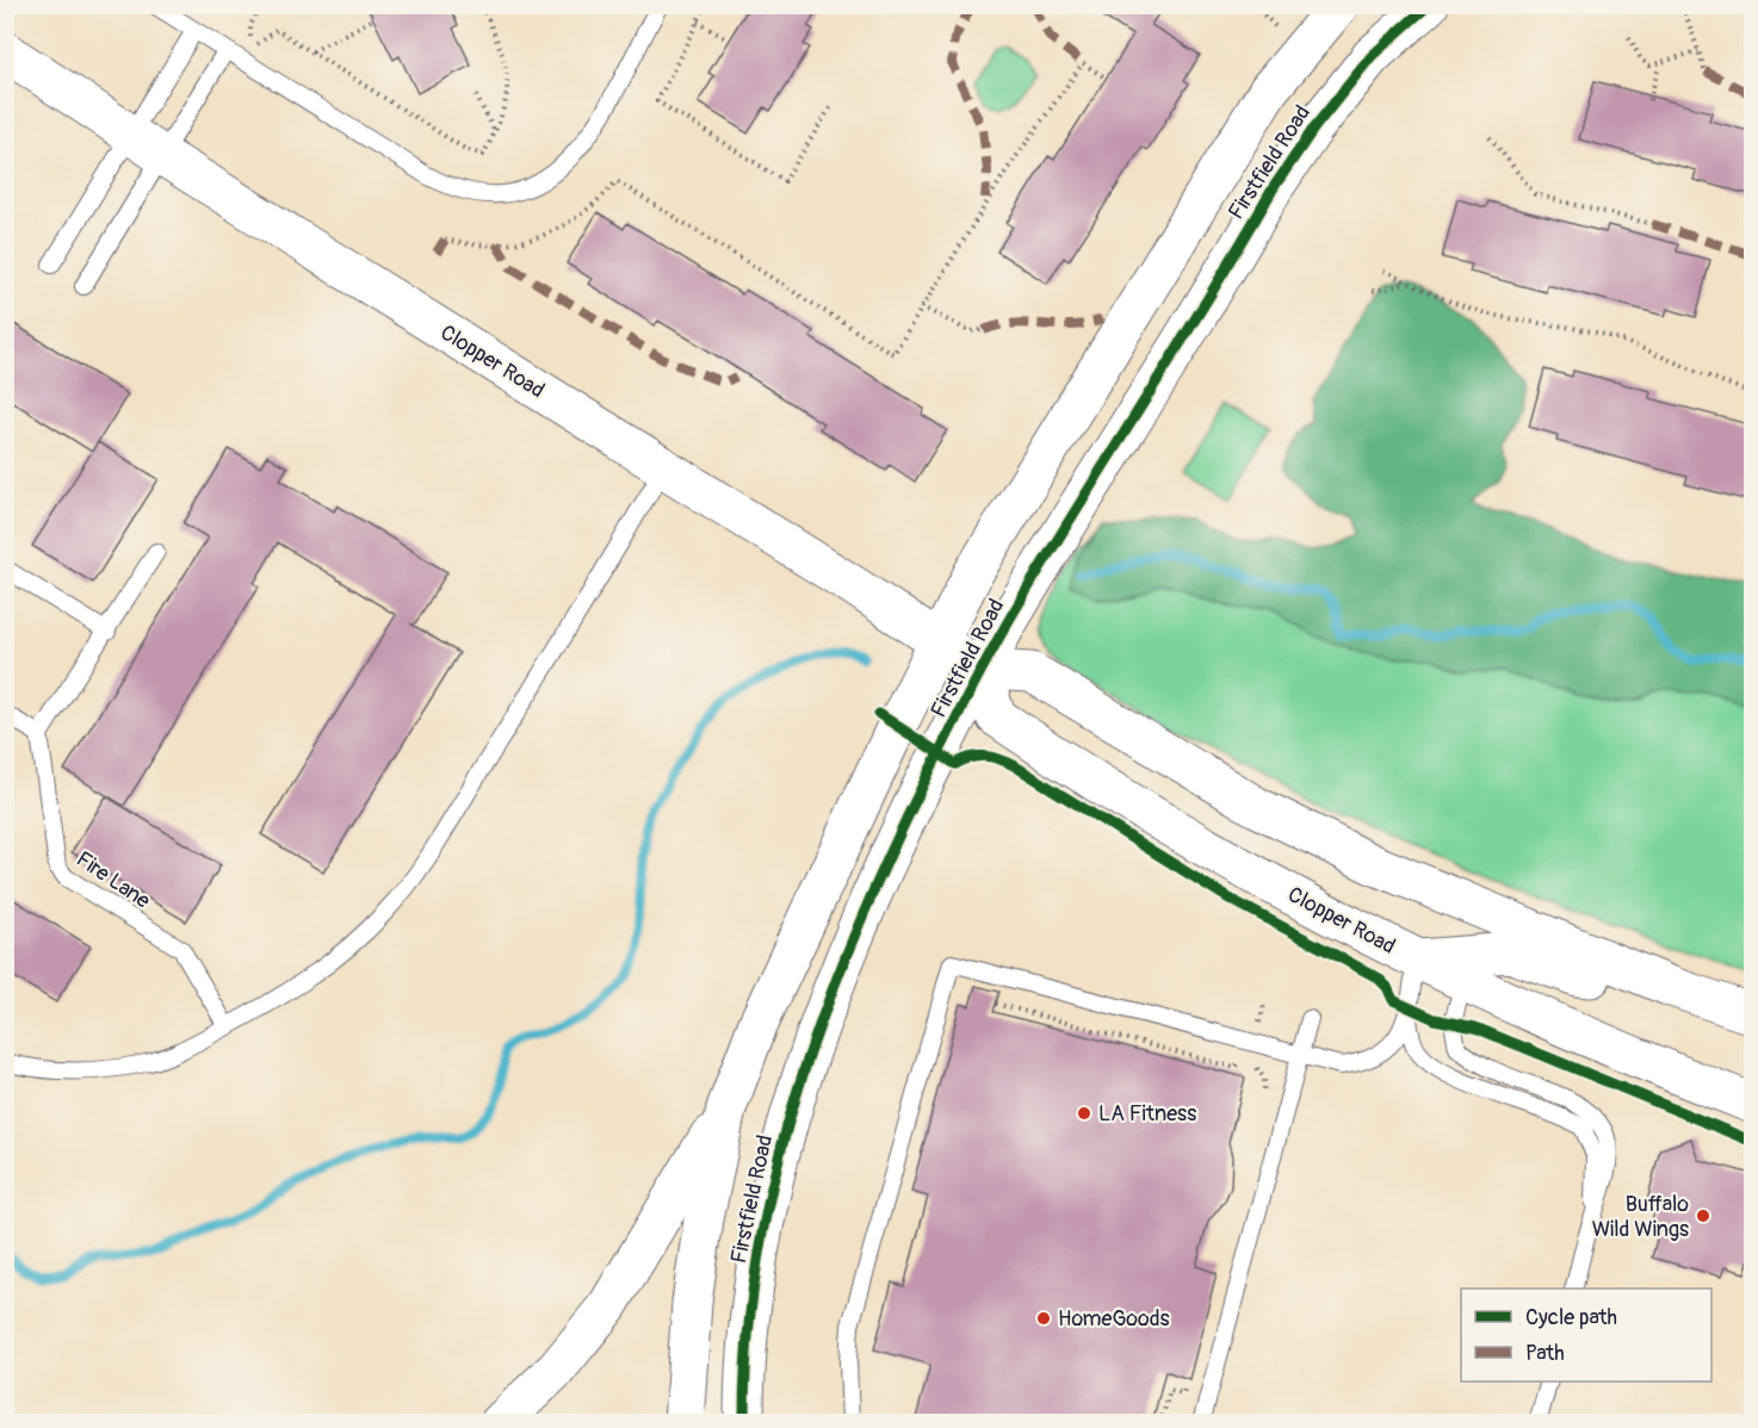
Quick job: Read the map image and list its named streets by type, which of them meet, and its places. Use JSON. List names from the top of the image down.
{
  "streets": {
    "street": ["Firstfield Road", "Clopper Road"],
    "lane": ["Fire Lane"]
  },
  "crossings": [
    ["Firstfield Road", "Clopper Road"]
  ],
  "places": ["LA Fitness", "Buffalo Wild Wings", "HomeGoods"],
  "legend": ["Cycle path", "Path"]
}
